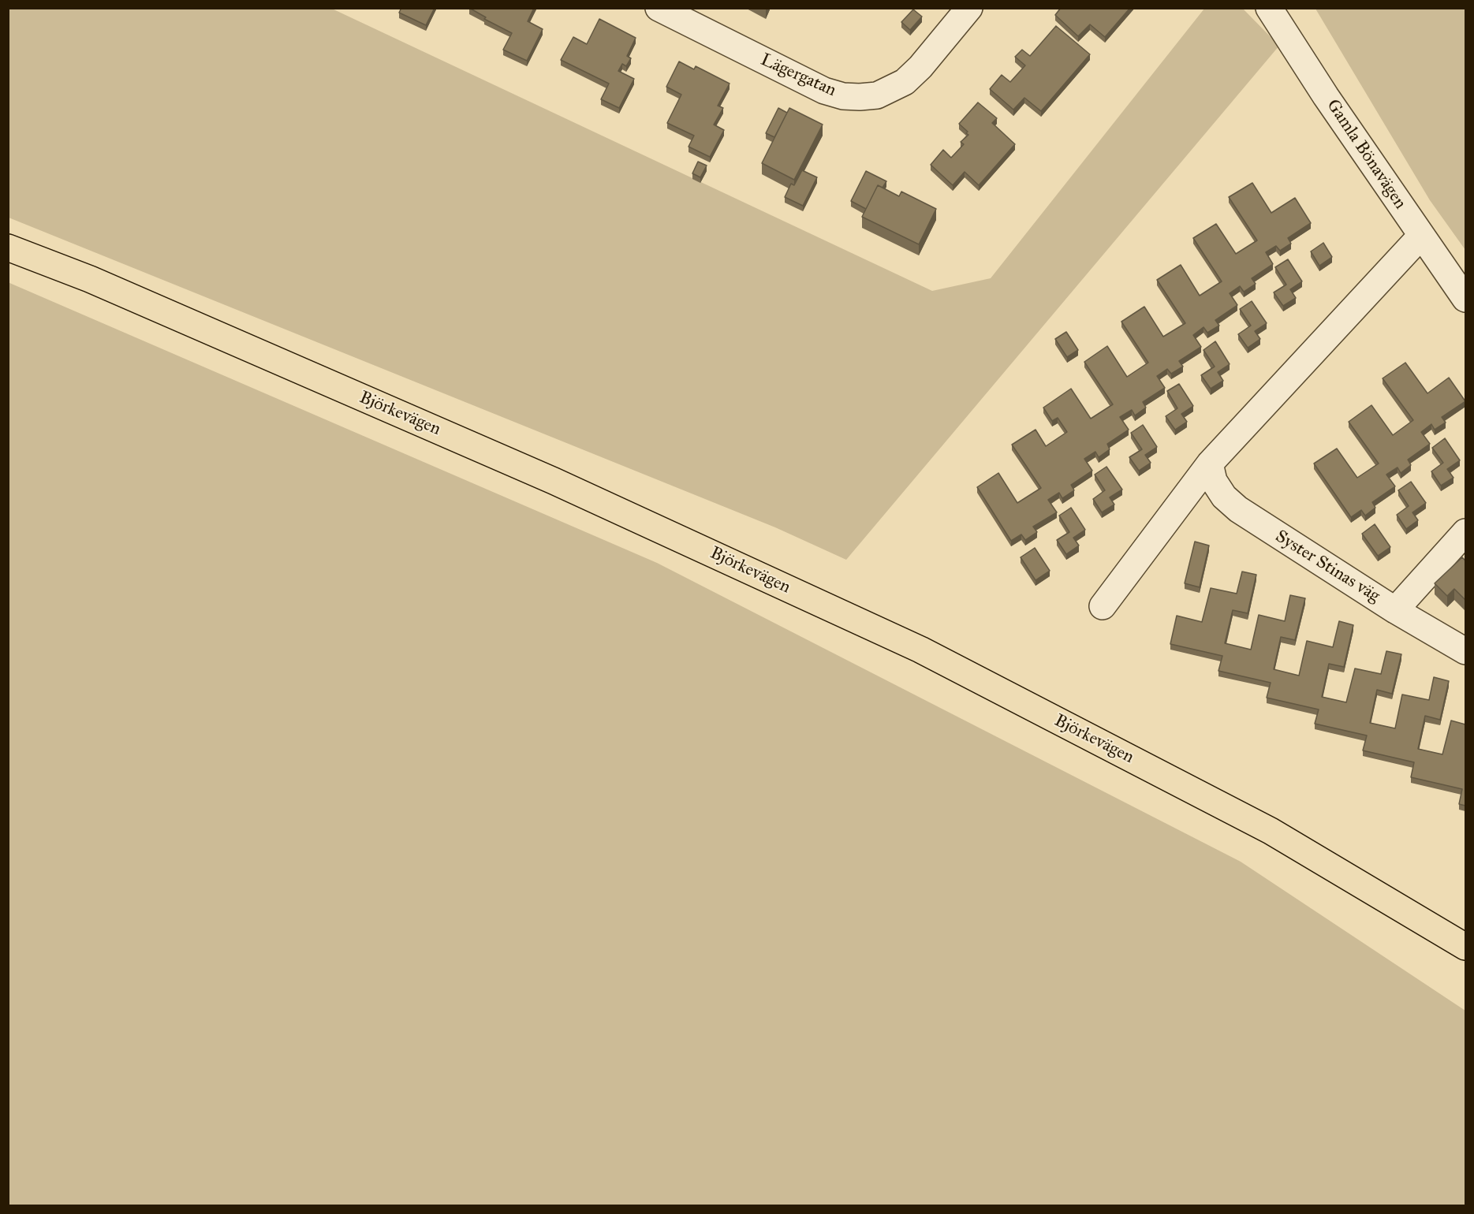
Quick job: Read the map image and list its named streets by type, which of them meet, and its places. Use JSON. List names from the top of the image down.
{
  "streets": {
    "main road": ["Björkevägen"],
    "street": ["Lägergatan", "Gamla Bönavägen", "Syster Stinas väg"]
  }
}
